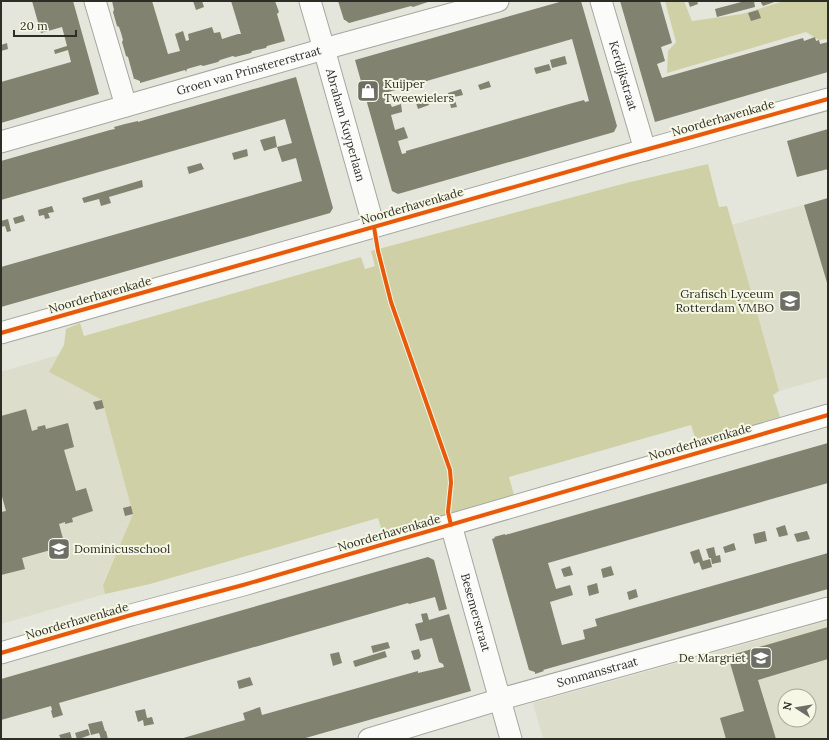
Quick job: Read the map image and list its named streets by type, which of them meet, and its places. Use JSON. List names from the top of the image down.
{
  "streets": {
    "street": [
      "Groen van Prinstererstraat",
      "Kerdijkstraat",
      "Noorderhavenkade",
      "Abraham Kuyperlaan",
      "Besemerstraat",
      "Sonmansstraat"
    ]
  },
  "crossings": [
    ["Groen van Prinstererstraat", "Abraham Kuyperlaan"],
    ["Kerdijkstraat", "Noorderhavenkade"],
    ["Noorderhavenkade", "Abraham Kuyperlaan"],
    ["Noorderhavenkade", "Besemerstraat"],
    ["Besemerstraat", "Sonmansstraat"]
  ],
  "places": {
    "shop": ["Kuijper Tweewielers"],
    "school or university": ["Grafisch Lyceum Rotterdam VMBO", "Dominicusschool", "De Margriet"]
  },
  "scale_bar": "20 m",
  "north": "left"
}
